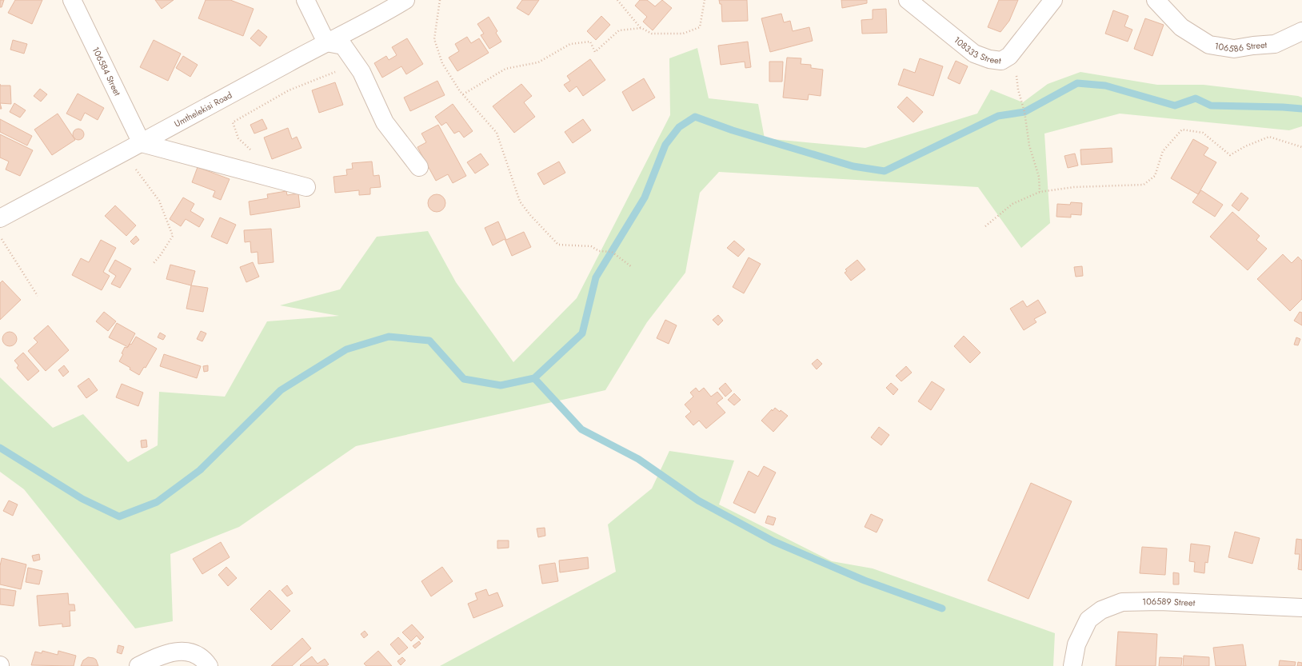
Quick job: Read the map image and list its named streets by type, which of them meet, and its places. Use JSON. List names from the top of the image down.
{
  "streets": {
    "street": [
      "106586 Street",
      "108333 Street",
      "106584 Street",
      "Umthelekisi Road",
      "106589 Street"
    ]
  },
  "crossings": [
    ["106584 Street", "Umthelekisi Road"]
  ]
}
